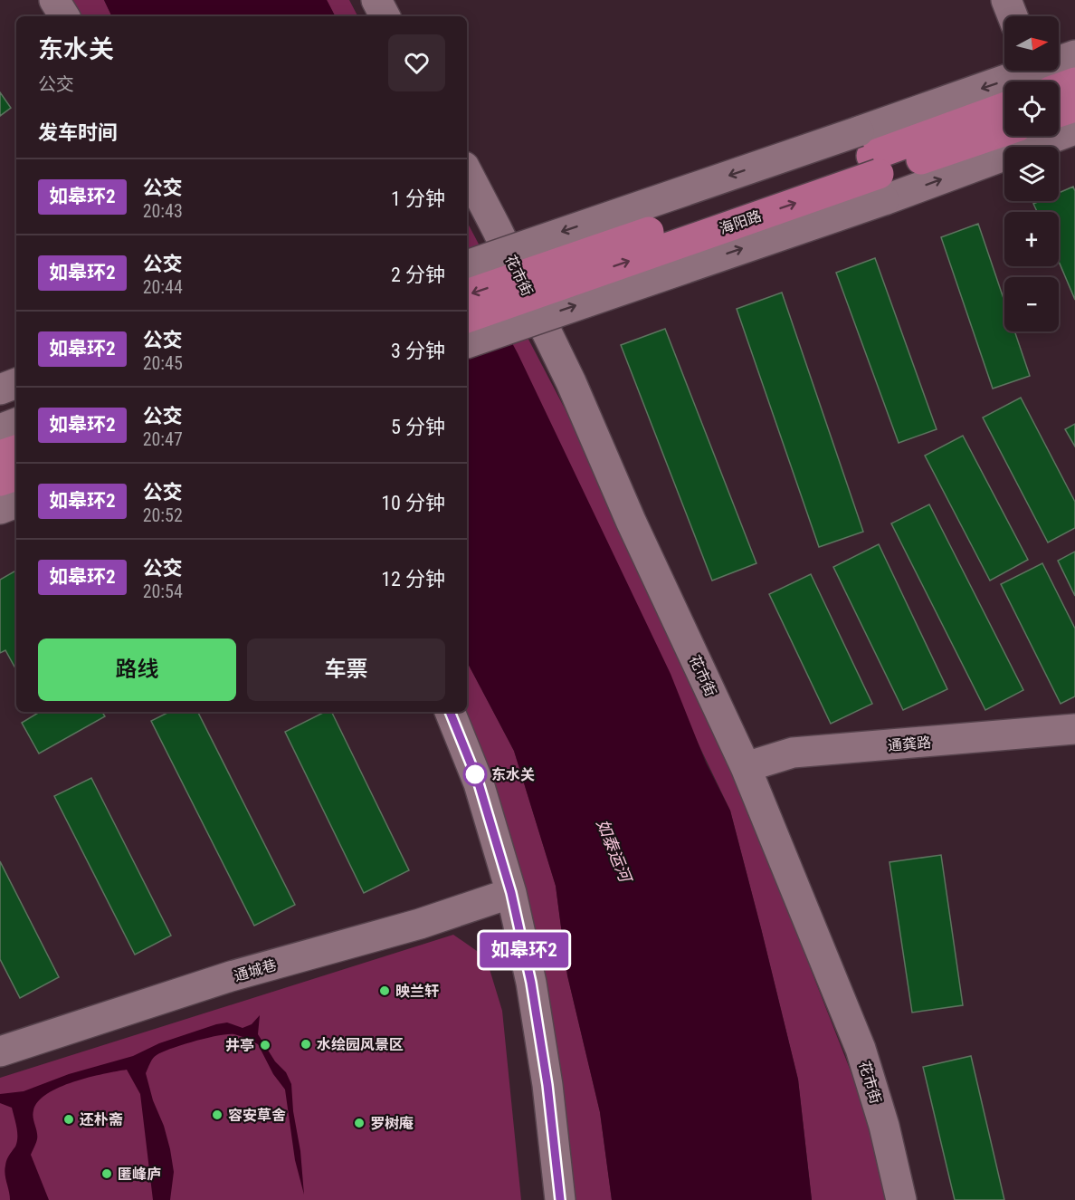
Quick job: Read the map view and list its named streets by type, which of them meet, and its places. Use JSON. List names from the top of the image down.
{
  "streets": {
    "main road": ["海阳路"],
    "street": ["花市街", "通龚路", "通城巷"]
  },
  "crossings": [
    ["花市街", "通龚路"]
  ],
  "water": ["如泰运河"],
  "places": [
    "东水关",
    "映兰轩",
    "水绘园风景区",
    "井亭",
    "容安草舍",
    "还朴斋",
    "罗树庵",
    "匿峰庐"
  ],
  "lines": ["bus line 如皋环2"],
  "north": "right",
  "page": {
    "on_map": "如皋环2",
    "map_buttons": ["+", "−"],
    "heading": [
      ["东水关", "公交"],
      "发车时间"
    ],
    "list": [
      {
        "mark": "如皋环2",
        "name": "公交",
        "note": "20:43",
        "value": "1 分钟"
      },
      {
        "mark": "如皋环2",
        "name": "公交",
        "note": "20:44",
        "value": "2 分钟"
      },
      {
        "mark": "如皋环2",
        "name": "公交",
        "note": "20:45",
        "value": "3 分钟"
      },
      {
        "mark": "如皋环2",
        "name": "公交",
        "note": "20:47",
        "value": "5 分钟"
      },
      {
        "mark": "如皋环2",
        "name": "公交",
        "note": "20:52",
        "value": "10 分钟"
      },
      {
        "mark": "如皋环2",
        "name": "公交",
        "note": "20:54",
        "value": "12 分钟"
      }
    ],
    "buttons": ["路线", "车票"]
  }
}
